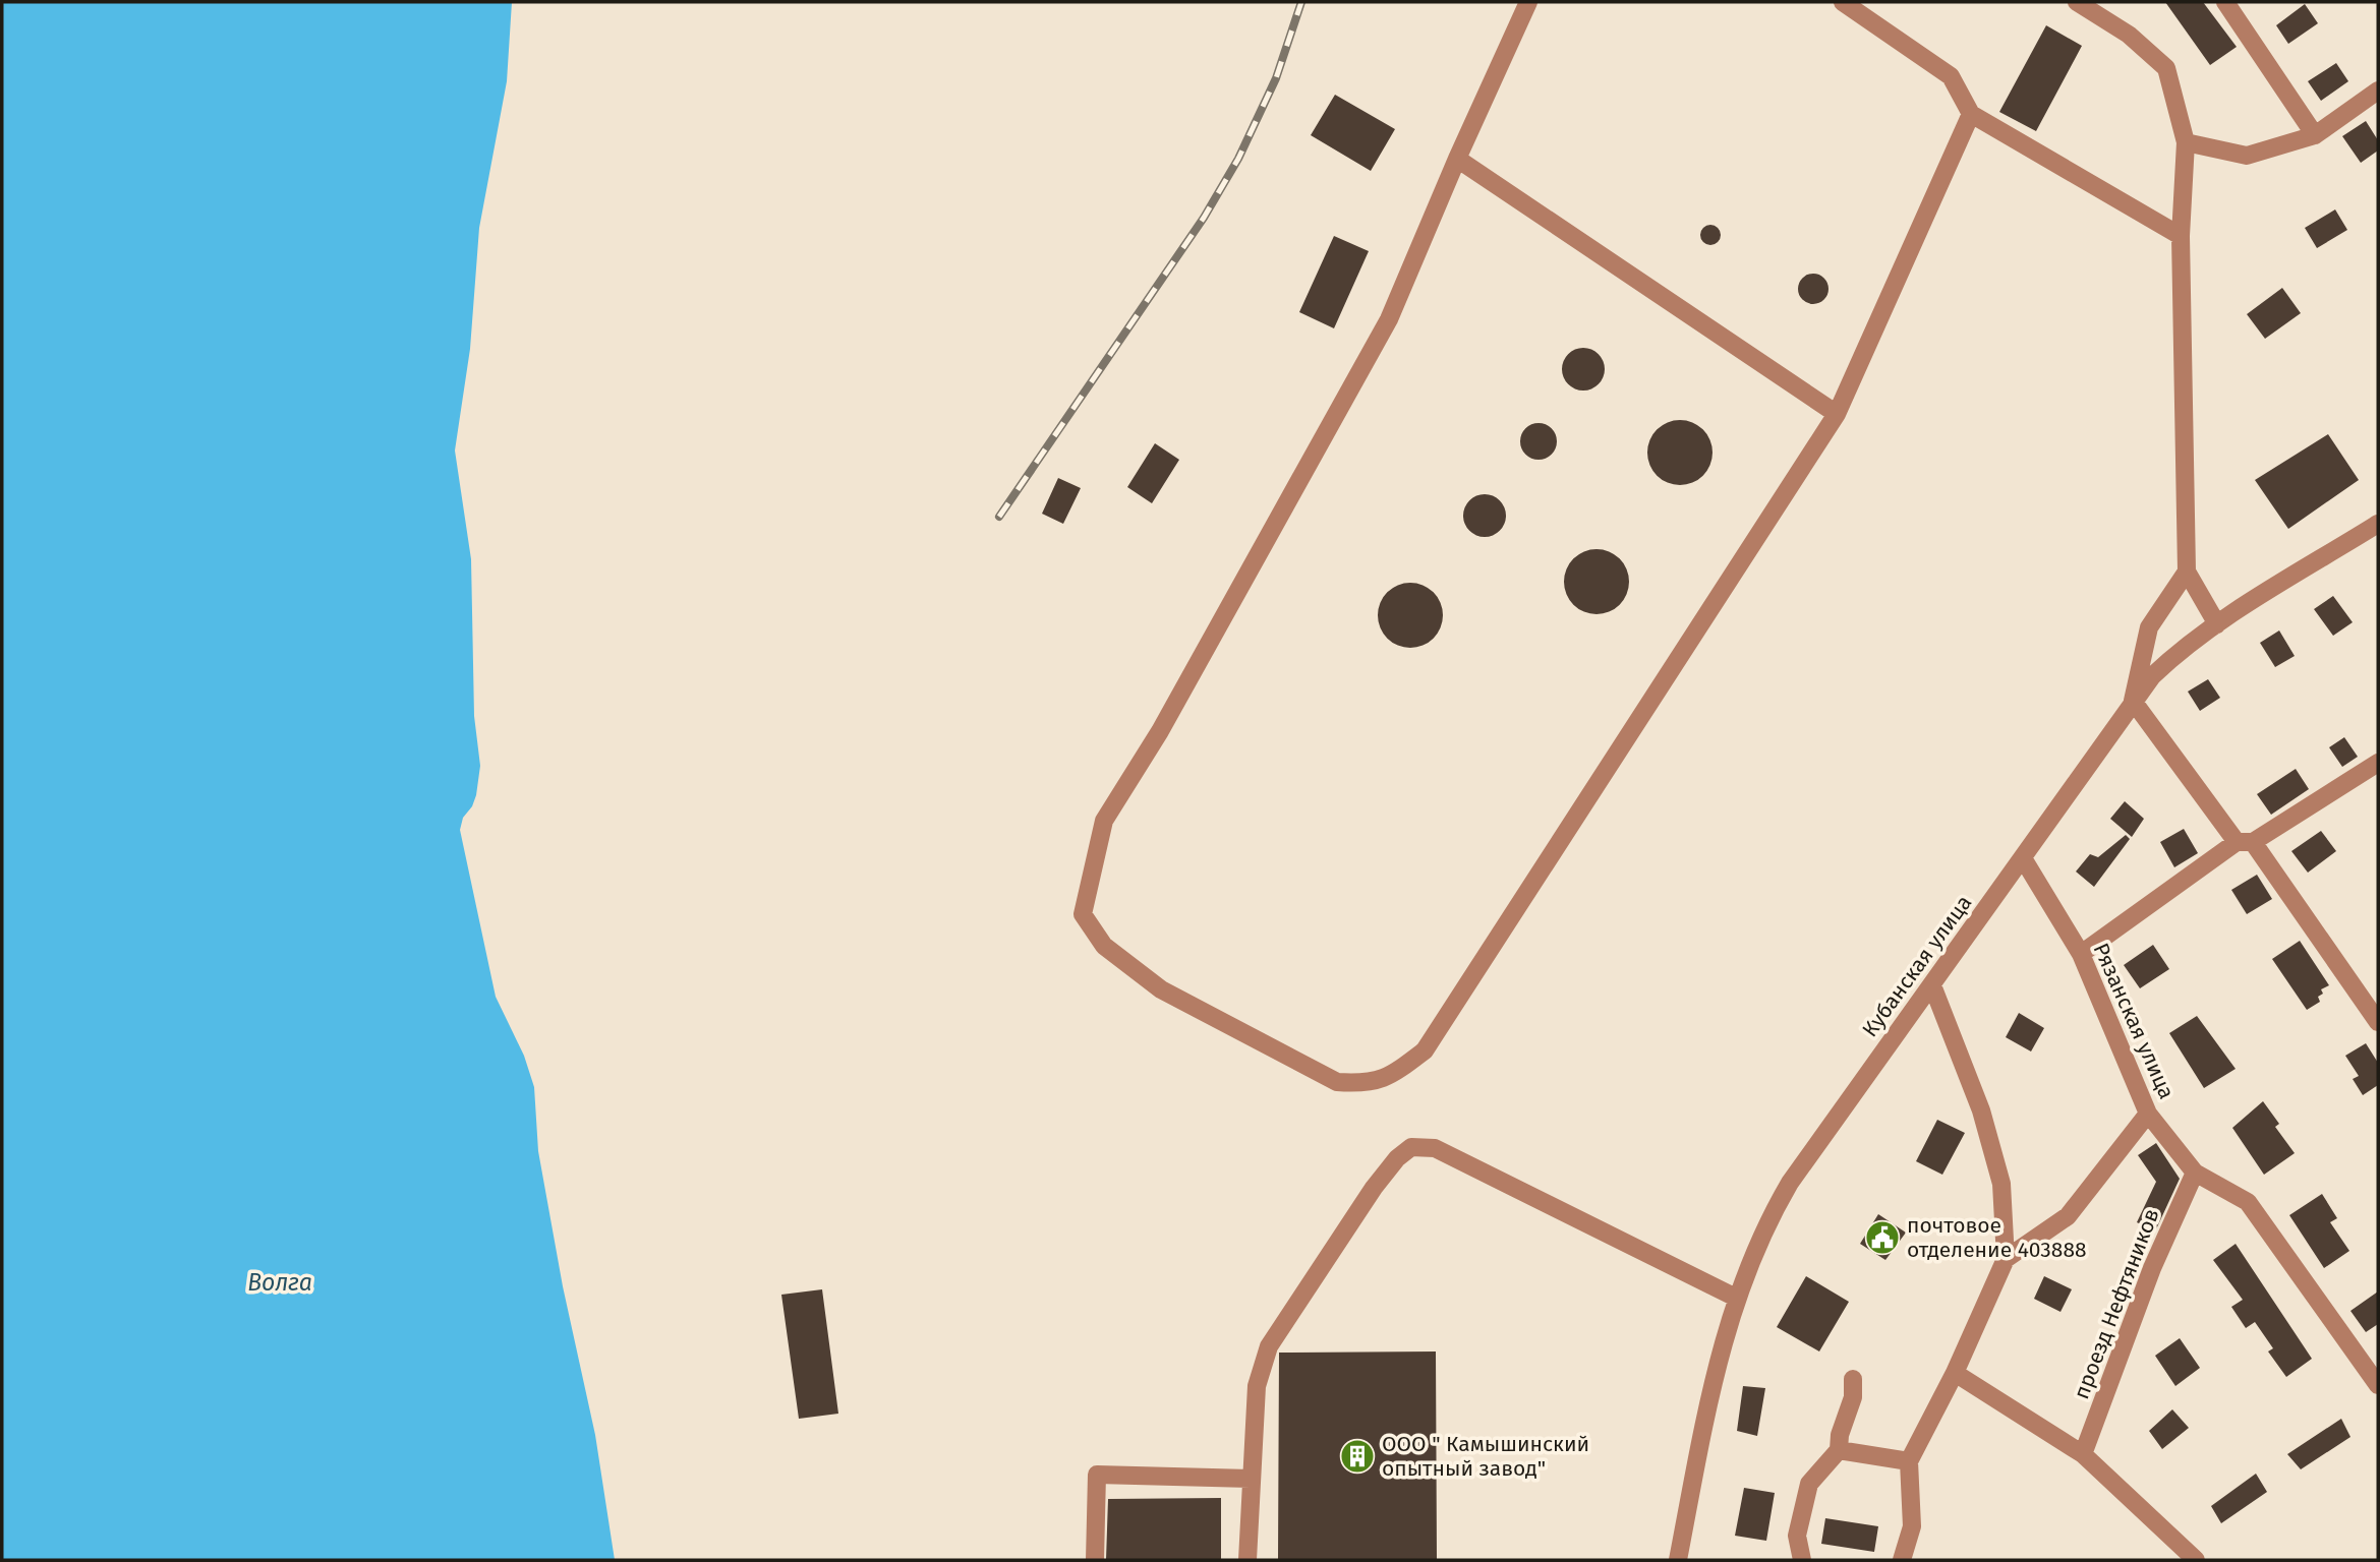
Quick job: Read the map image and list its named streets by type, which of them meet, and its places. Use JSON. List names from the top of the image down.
{
  "streets": {
    "street": ["Кубанская улица", "Рязанская улица", "проезд Нефтяников"]
  },
  "crossings": [
    ["Кубанская улица", "Рязанская улица"],
    ["Рязанская улица", "проезд Нефтяников"]
  ],
  "water": ["Волга"],
  "places": {
    "public building": ["почтовое отделение 403888"],
    "building": ["ООО \" Камышинский опытный завод\""]
  }
}
